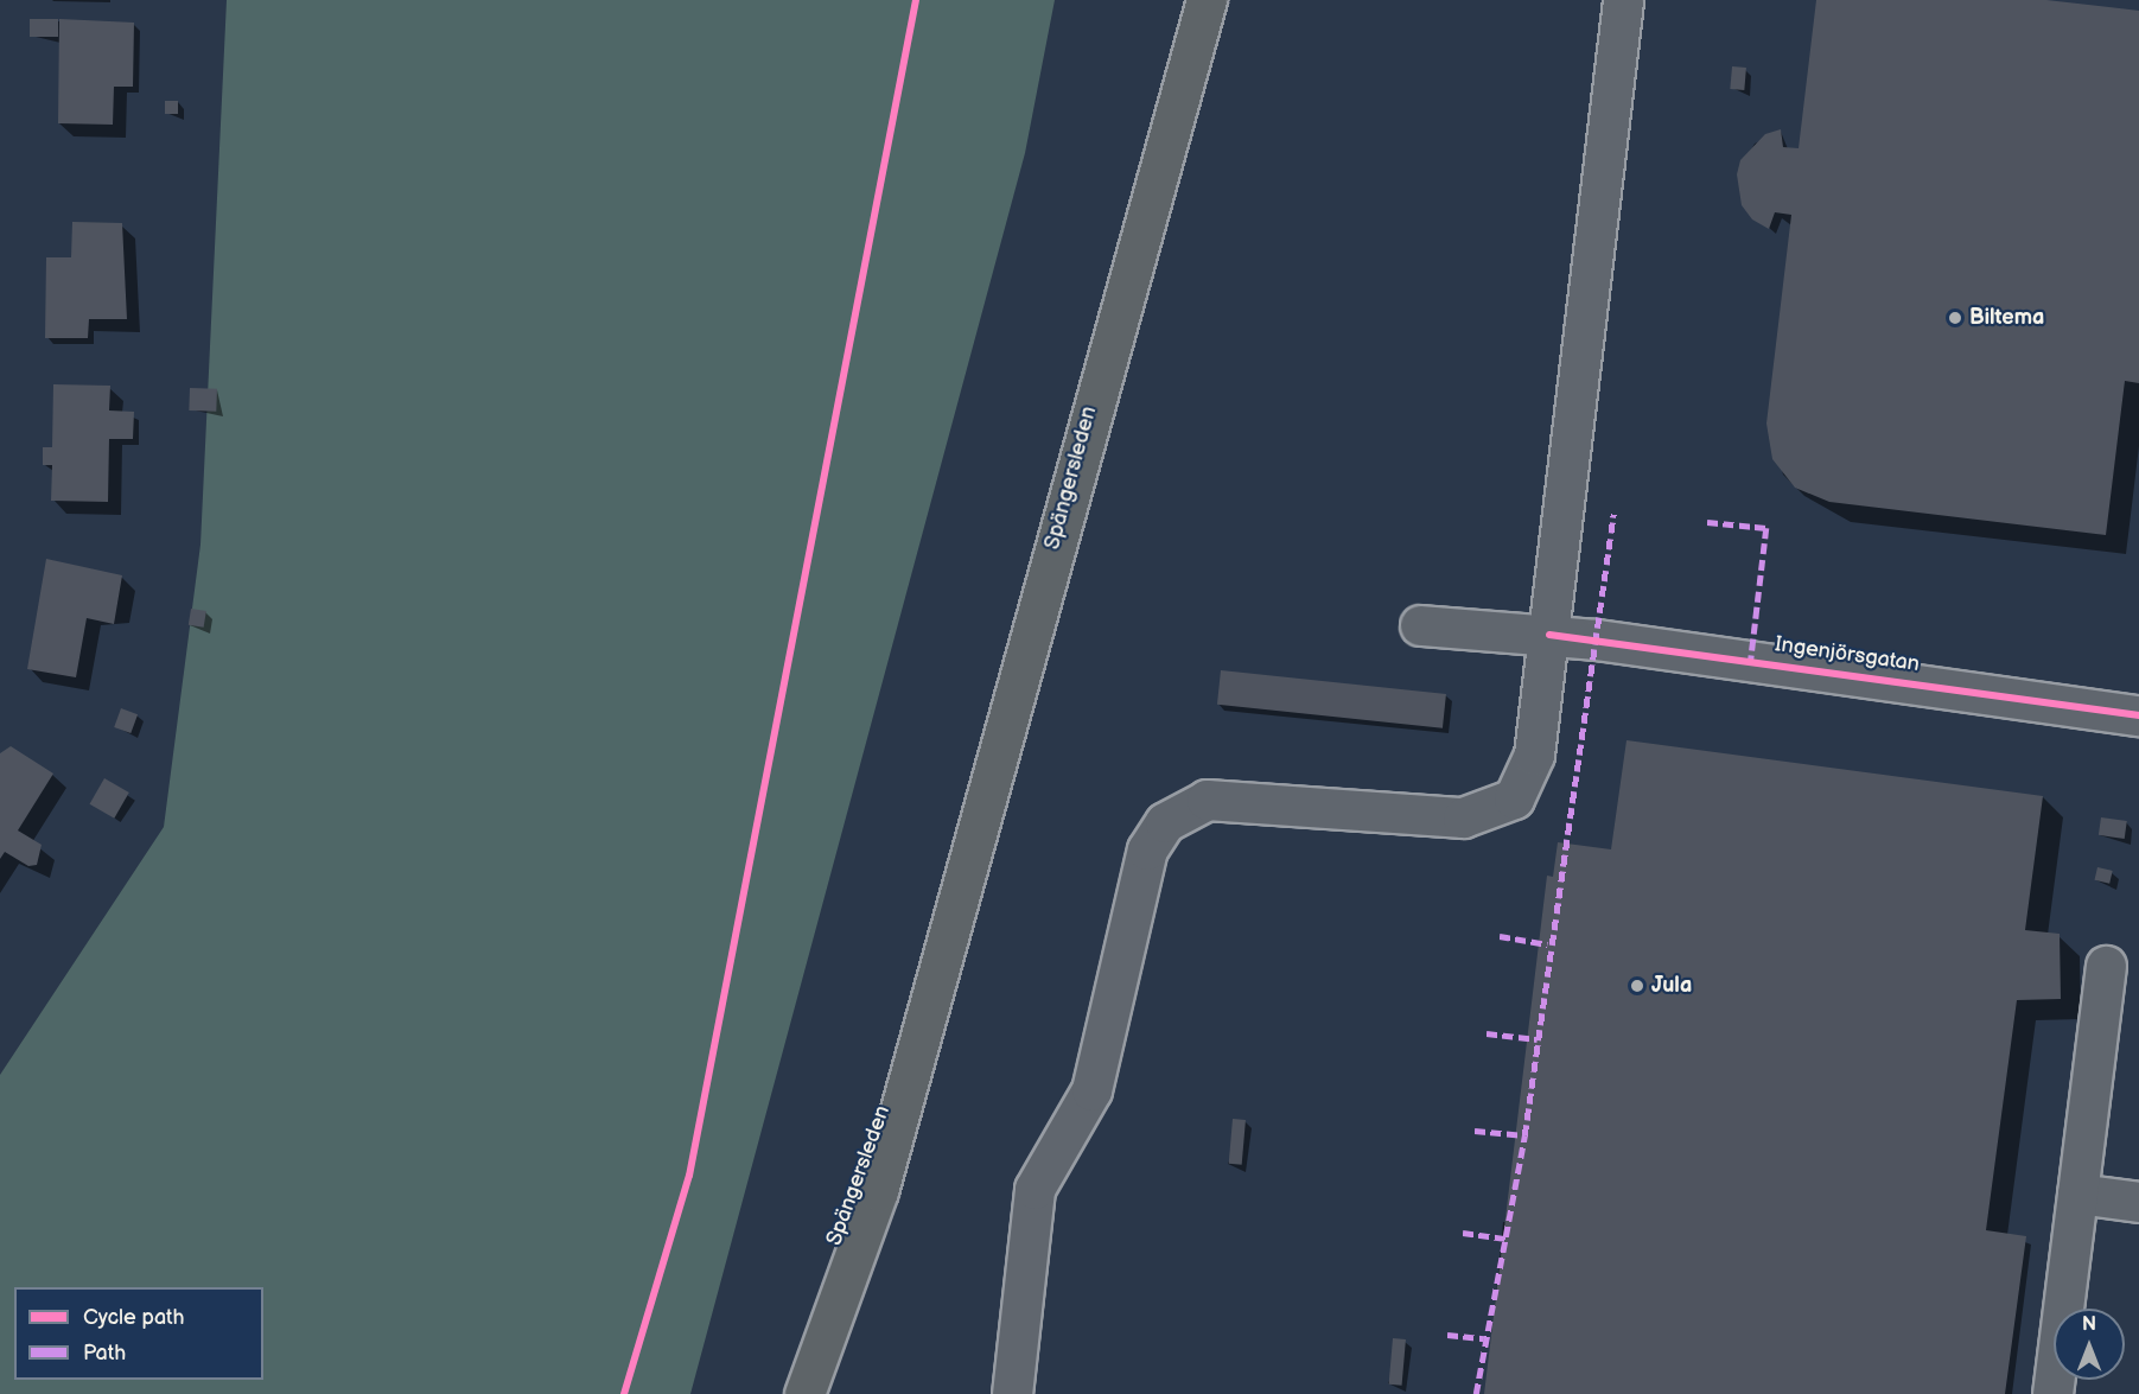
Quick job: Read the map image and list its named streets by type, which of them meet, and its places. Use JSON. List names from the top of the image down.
{
  "streets": {
    "main road": ["Spängersleden"],
    "street": ["Ingenjörsgatan"]
  },
  "places": ["Biltema", "Jula"],
  "legend": ["Cycle path", "Path"],
  "north": "top"
}
